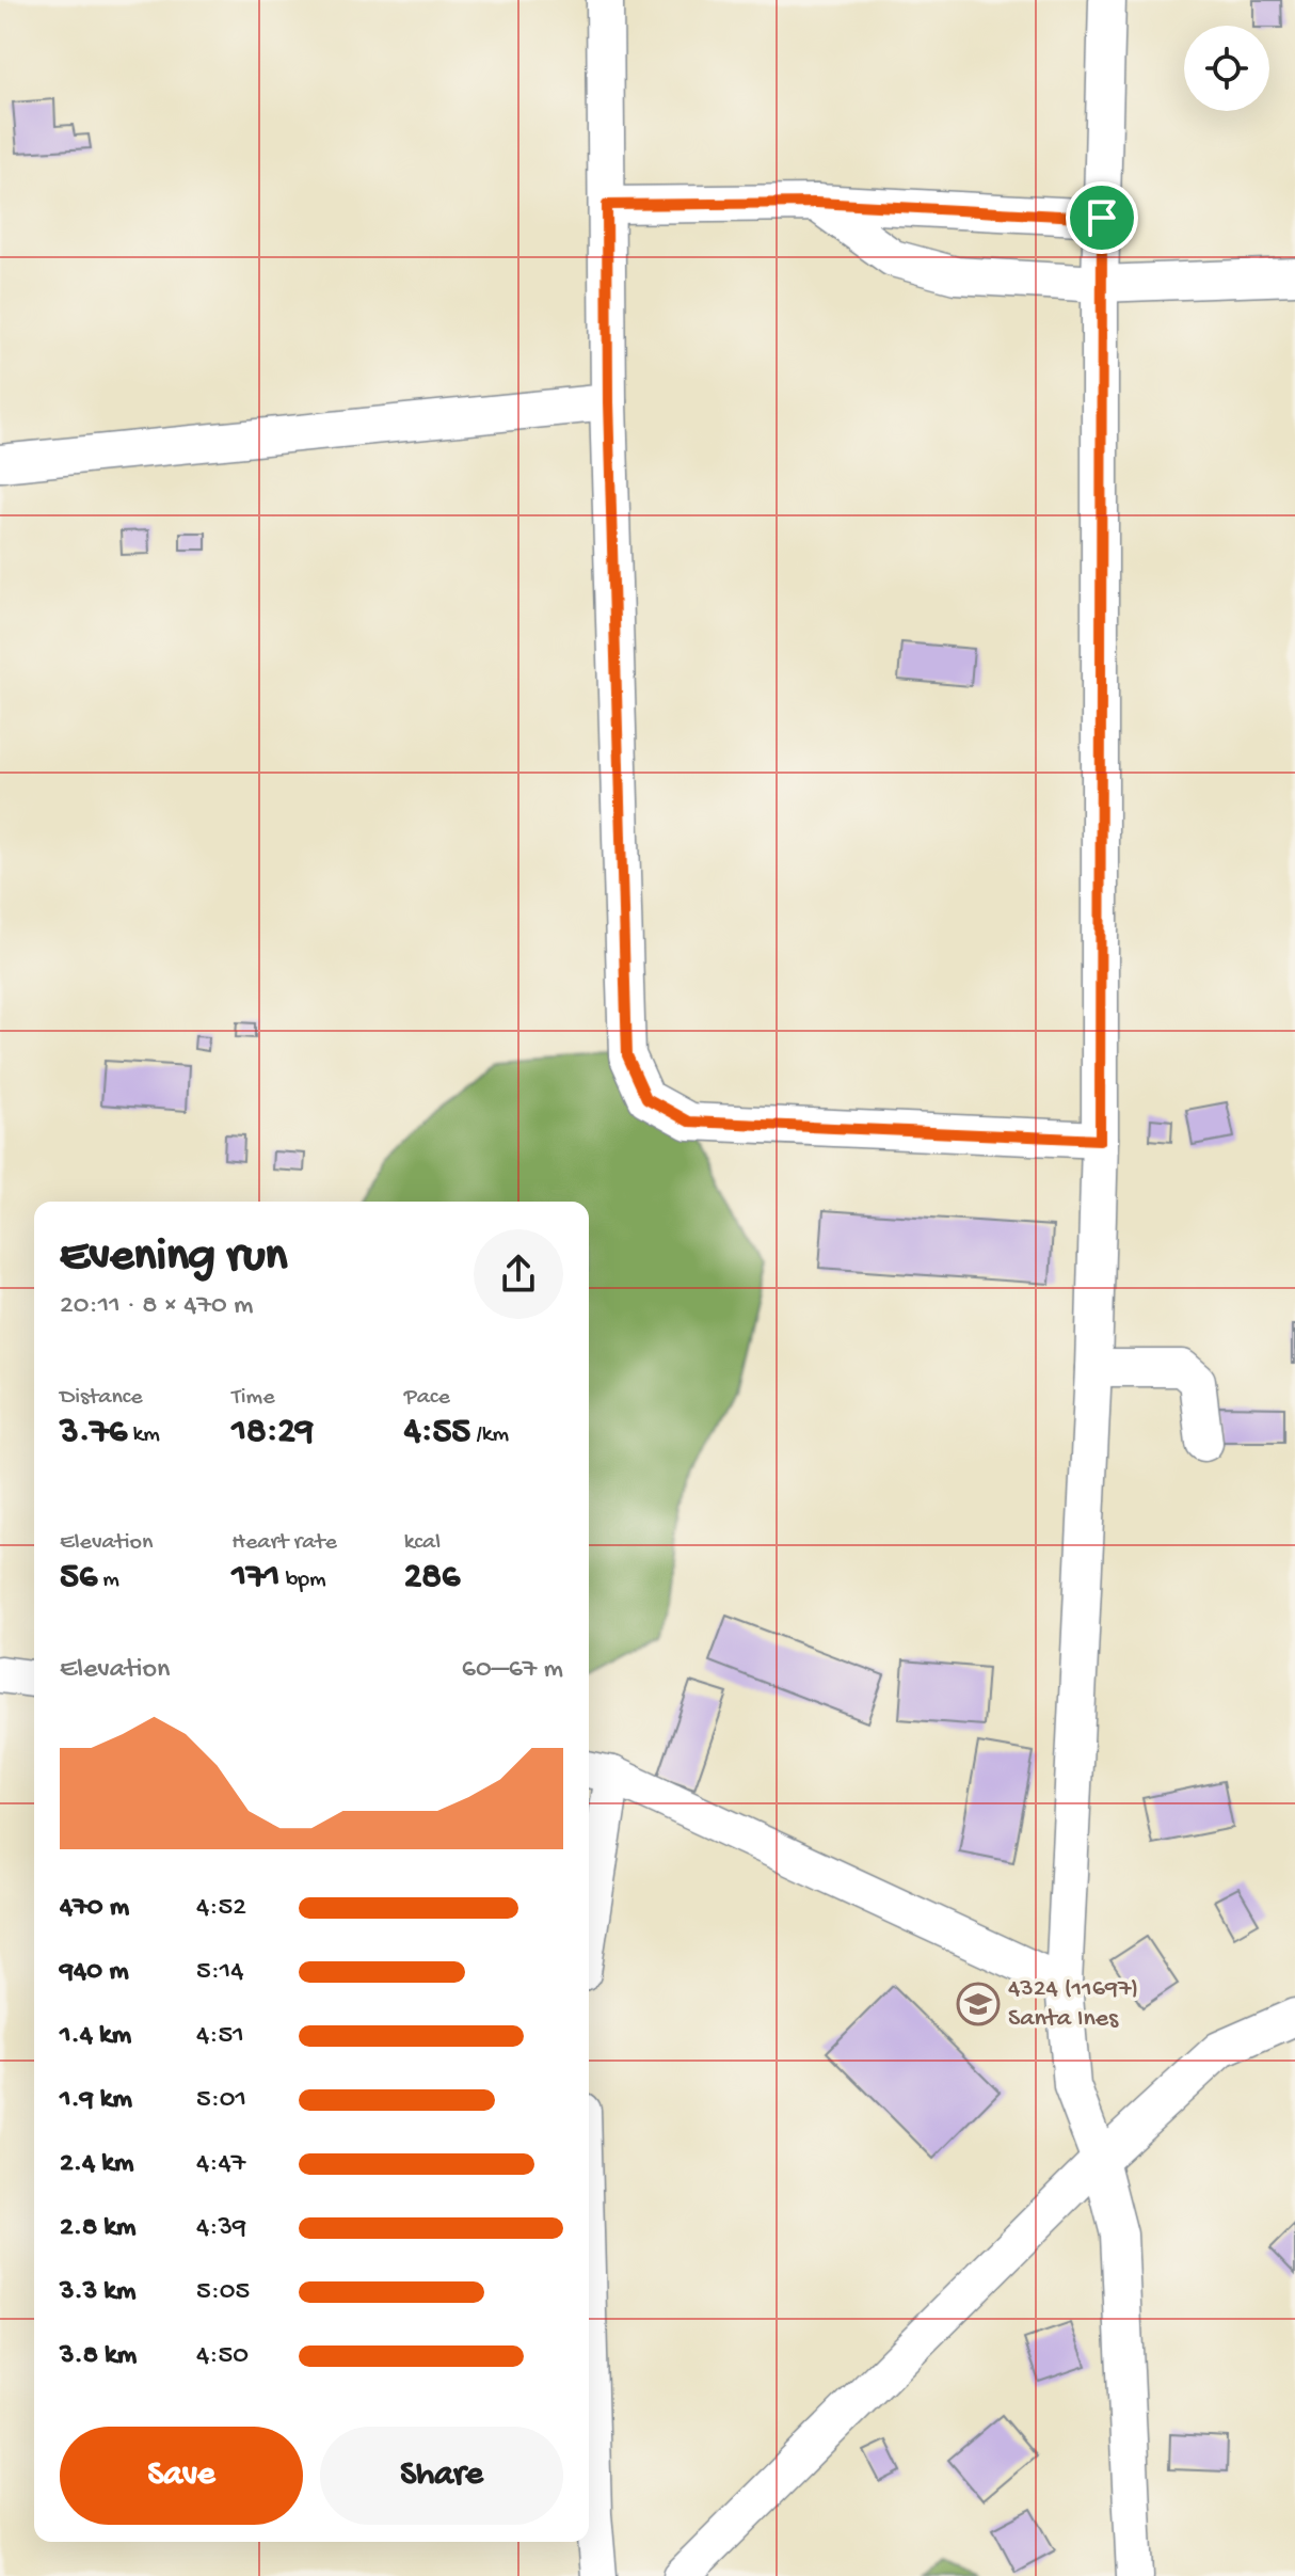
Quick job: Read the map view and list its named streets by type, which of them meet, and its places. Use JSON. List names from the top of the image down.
{
  "places": {
    "school or university": ["4324 (11697) Santa Ines"]
  },
  "page": {
    "heading": ["Evening run", "20:11 · 8 × 470 m"],
    "stats": [
      ["Distance", "3.76 km"],
      ["Time", "18:29"],
      ["Pace", "4:55 /km"],
      ["Elevation", "56 m"],
      ["Heart rate", "171 bpm"],
      ["kcal", "286"]
    ],
    "chart": ["Elevation", "60–67 m"],
    "list": [
      {
        "name": "470 m",
        "note": "4:52"
      },
      {
        "name": "940 m",
        "note": "5:14"
      },
      {
        "name": "1.4 km",
        "note": "4:51"
      },
      {
        "name": "1.9 km",
        "note": "5:01"
      },
      {
        "name": "2.4 km",
        "note": "4:47"
      },
      {
        "name": "2.8 km",
        "note": "4:39"
      },
      {
        "name": "3.3 km",
        "note": "5:05"
      },
      {
        "name": "3.8 km",
        "note": "4:50"
      }
    ],
    "buttons": ["Save", "Share"]
  }
}
